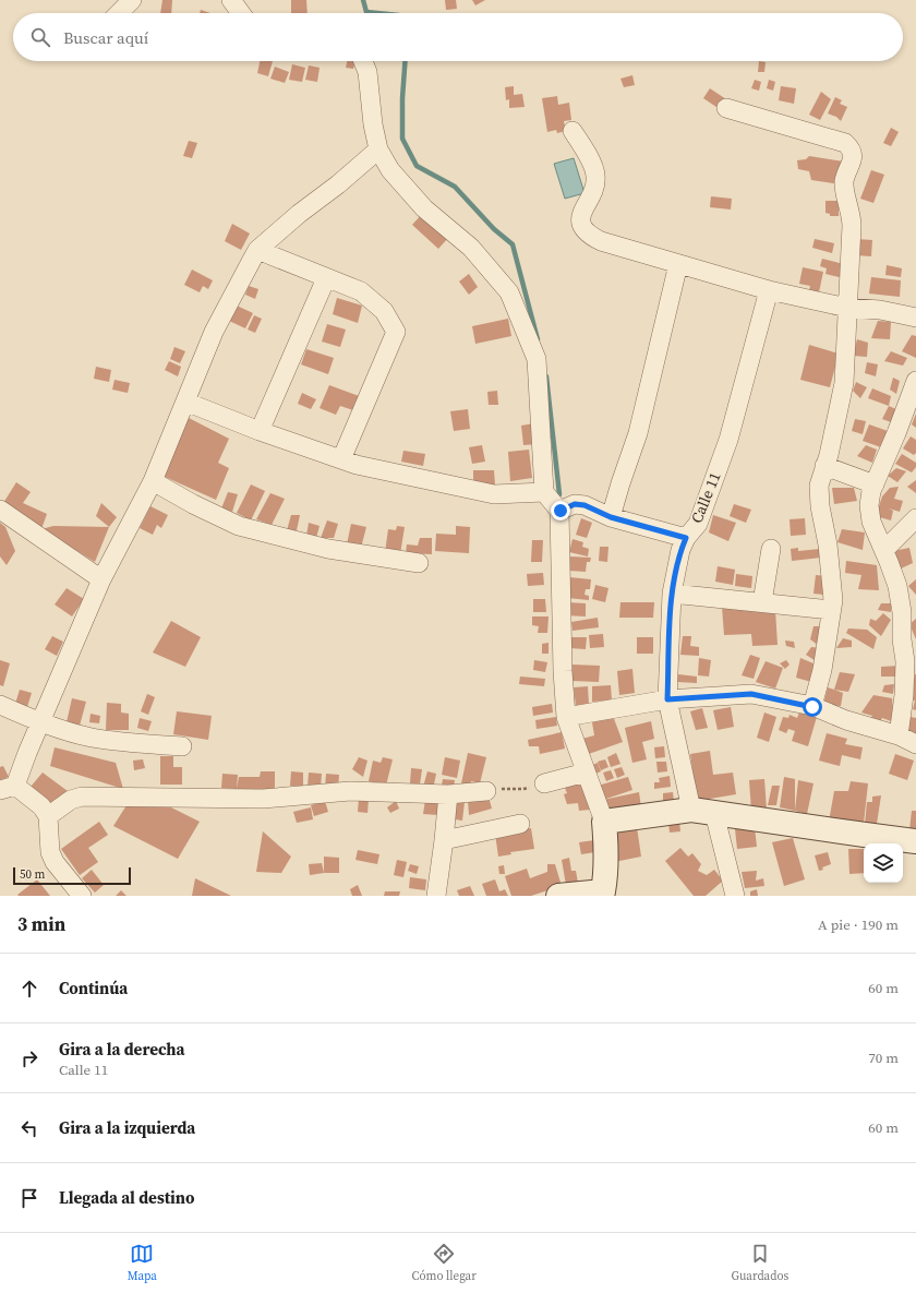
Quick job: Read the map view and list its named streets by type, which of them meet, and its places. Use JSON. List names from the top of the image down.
{
  "streets": {
    "street": ["Calle 11"]
  },
  "scale_bar": "50 m",
  "page": {
    "search": "Buscar aquí",
    "scale": "50 m",
    "heading": ["3 min", "A pie · 190 m"],
    "list": [
      ["Continúa", "60 m"],
      ["Gira a la derecha", "Calle 11", "70 m"],
      ["Gira a la izquierda", "60 m"],
      "Llegada al destino"
    ],
    "nav": ["Mapa", "Cómo llegar", "Guardados"]
  }
}
